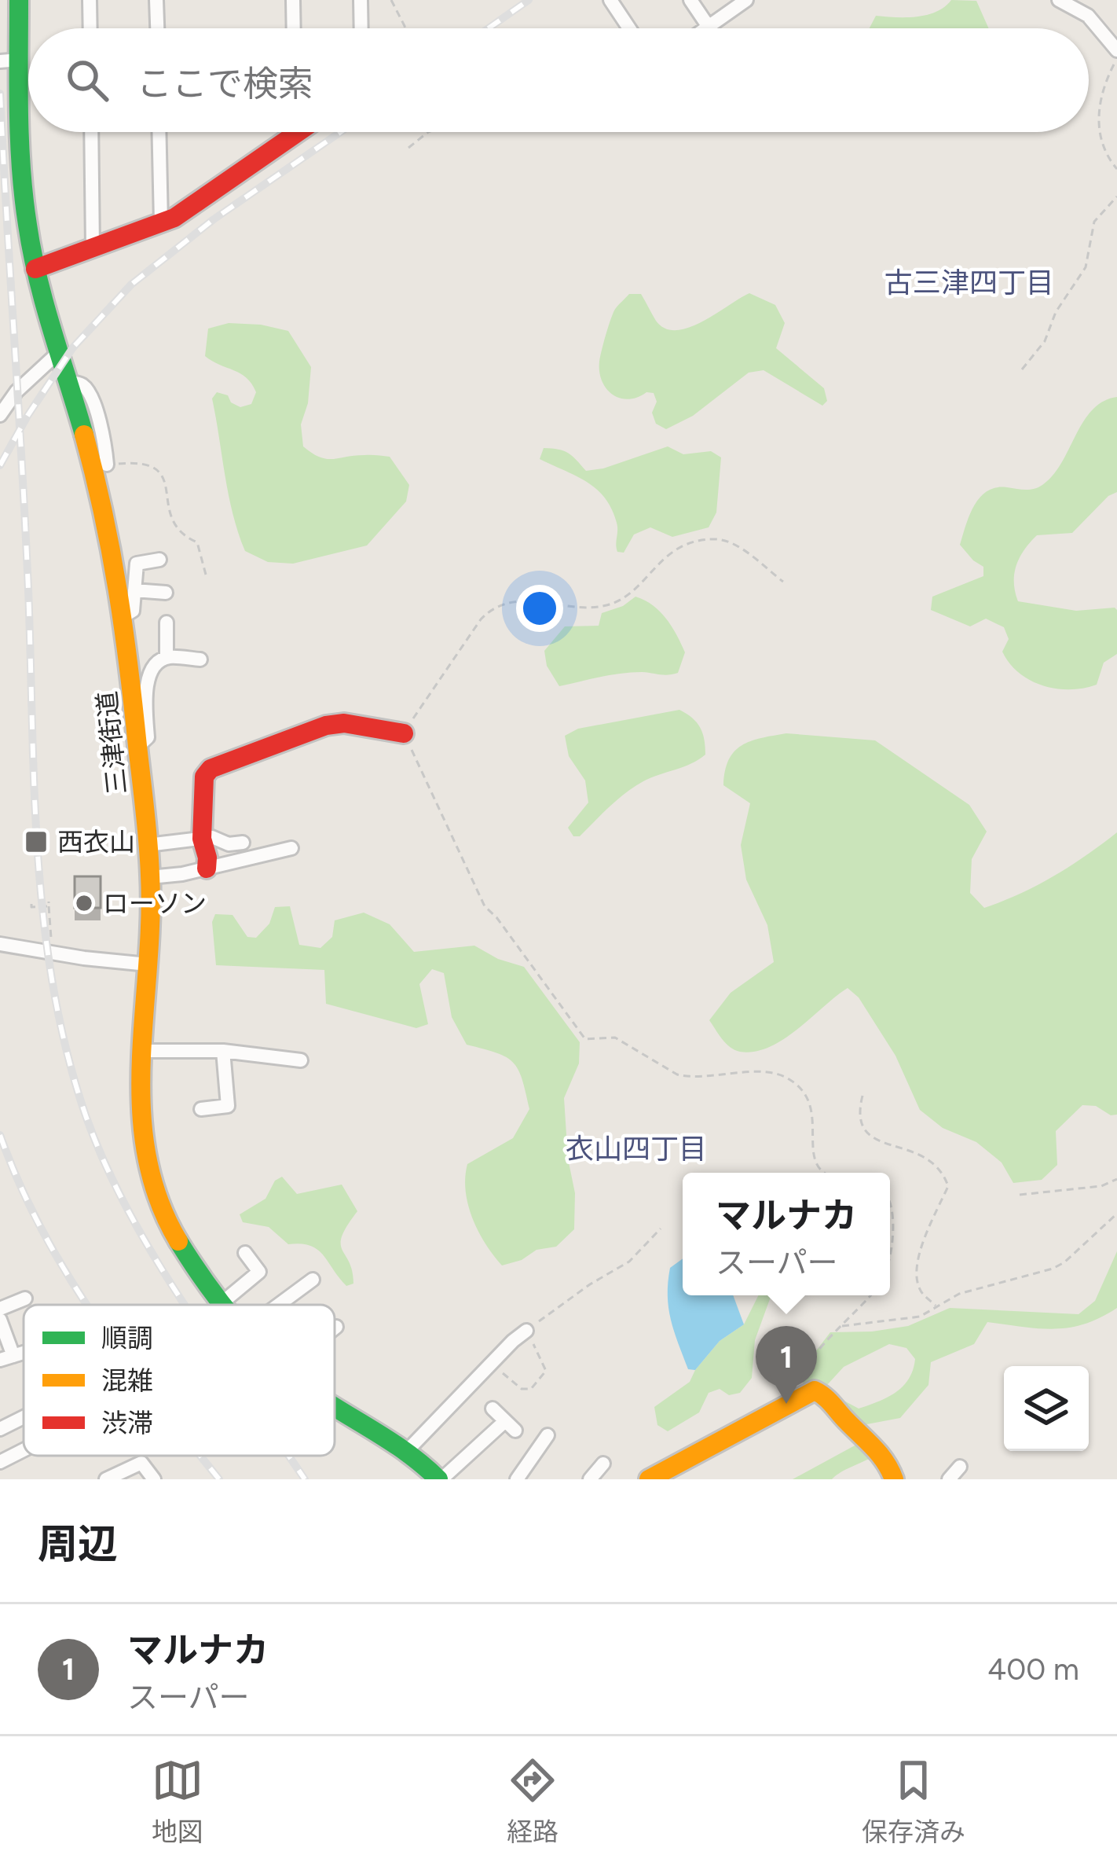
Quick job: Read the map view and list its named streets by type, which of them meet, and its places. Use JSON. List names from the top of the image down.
{
  "streets": {
    "street": ["三津街道"]
  },
  "districts": ["古三津四丁目", "衣山四丁目"],
  "places": {
    "transit": ["西衣山"],
    "other": ["ローソン"]
  },
  "legend": ["順調", "混雑", "渋滞"],
  "page": {
    "search": "ここで検索",
    "popup": ["マルナカ", "スーパー"],
    "pins": "1",
    "heading": "周辺",
    "list": [
      {
        "mark": "1",
        "name": "マルナカ",
        "note": "スーパー",
        "value": "400 m"
      }
    ],
    "nav": ["地図", "経路", "保存済み"]
  }
}
